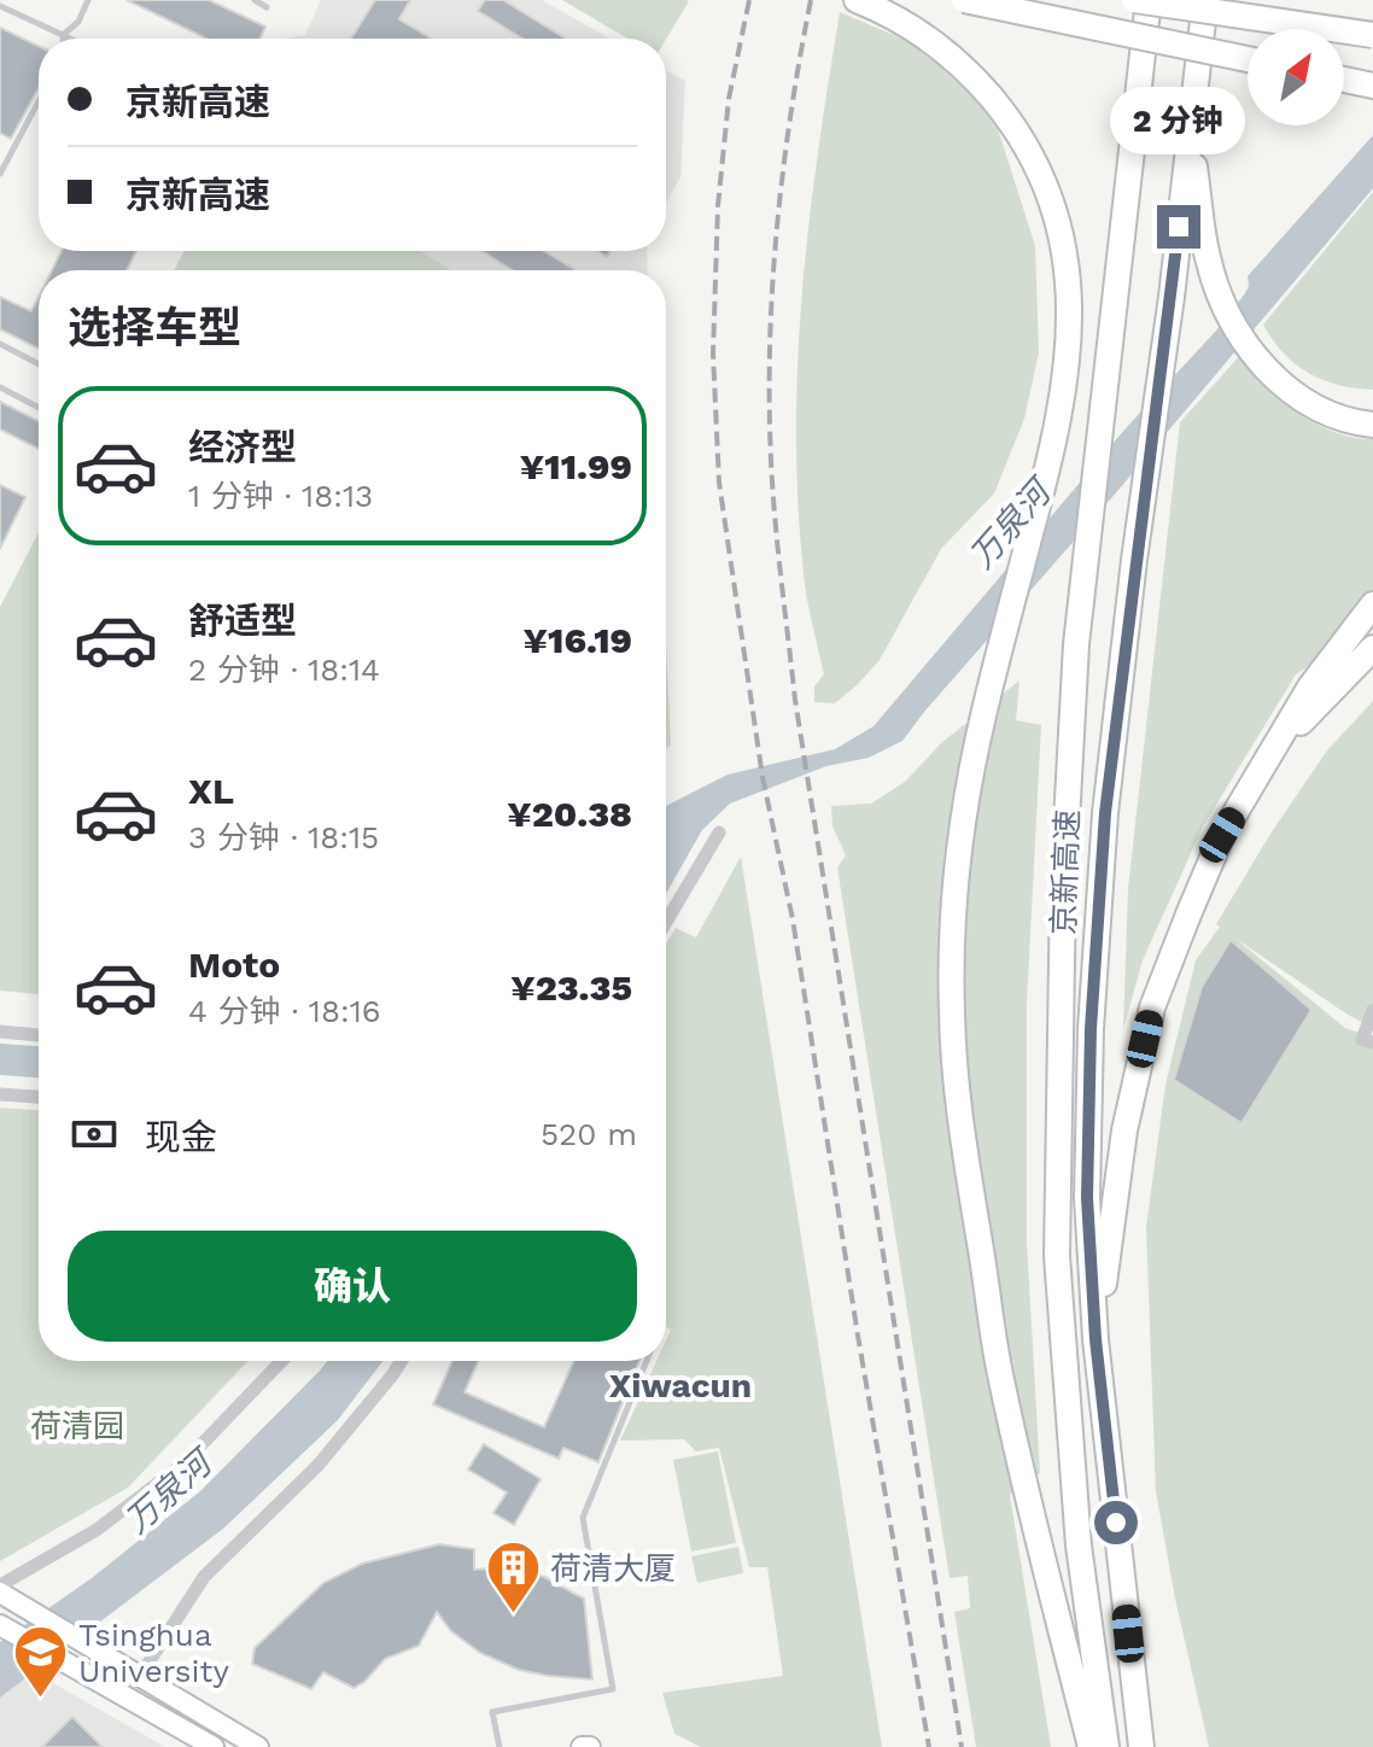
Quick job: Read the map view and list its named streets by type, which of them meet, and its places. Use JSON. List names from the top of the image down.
{
  "streets": {
    "highway": ["京新高速"]
  },
  "districts": ["Xiwacun"],
  "water": ["万泉河"],
  "parks": ["荷清园"],
  "places": {
    "building": ["荷清大厦"],
    "school or university": ["Tsinghua University"]
  },
  "north": "top right",
  "page": {
    "banner": ["京新高速", "京新高速"],
    "bubble": "2 分钟",
    "heading": "选择车型",
    "list": [
      {
        "name": "经济型",
        "note": "1 分钟 · 18:13",
        "value": "¥11.99"
      },
      {
        "name": "舒适型",
        "note": "2 分钟 · 18:14",
        "value": "¥16.19"
      },
      {
        "name": "XL",
        "note": "3 分钟 · 18:15",
        "value": "¥20.38"
      },
      {
        "name": "Moto",
        "note": "4 分钟 · 18:16",
        "value": "¥23.35"
      }
    ],
    "pay": ["现金", "520 m"],
    "buttons": "确认"
  }
}
